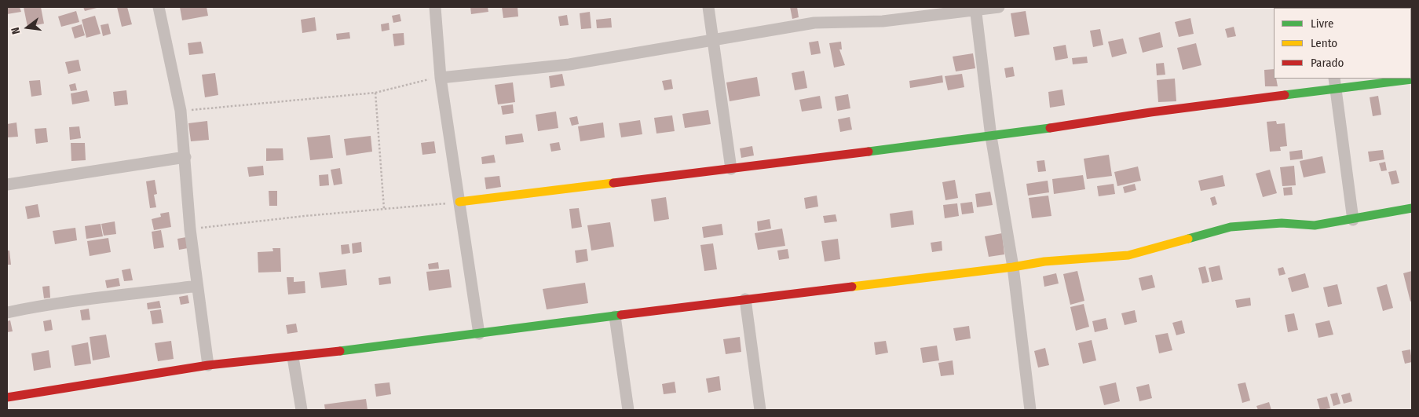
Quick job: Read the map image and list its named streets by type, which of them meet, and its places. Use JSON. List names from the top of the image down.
{
  "legend": ["Livre", "Lento", "Parado"],
  "north": "left"
}
